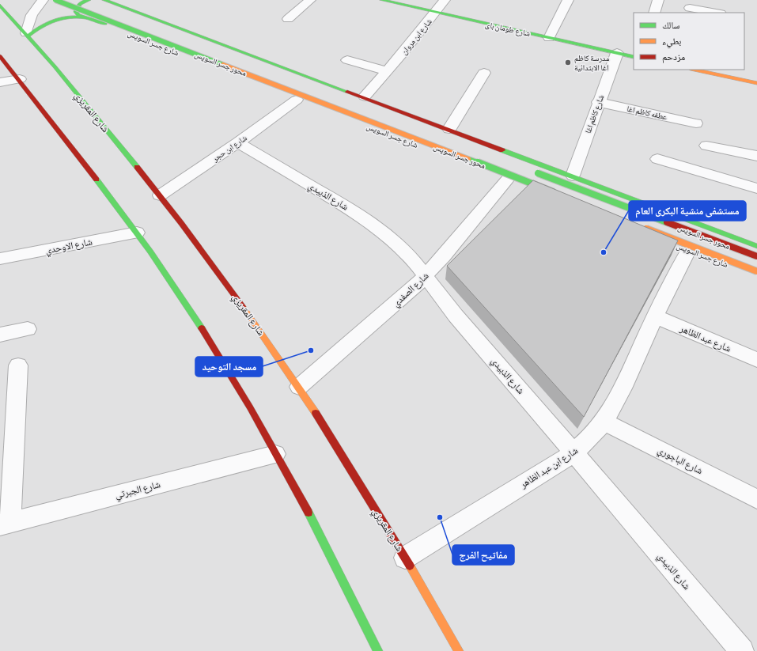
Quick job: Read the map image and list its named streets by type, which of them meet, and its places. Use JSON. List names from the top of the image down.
{
  "streets": {
    "main road": [
      "شارع طومان باى",
      "شارع جسر السويس",
      "محور جسر السويس",
      "شارع المقريزي"
    ],
    "street": [
      "شارع ابن مروان",
      "عطفه كاظم اغا",
      "شارع كاظم اغا",
      "شارع ابن حجر",
      "شارع الذبيدي",
      "شارع الاوحدي",
      "شارع الصفدي",
      "شارع عبد الظاهر",
      "شارع الباجوري",
      "شارع ابن عبد الظاهر",
      "شارع الجبرتي"
    ]
  },
  "crossings": [
    ["شارع طومان باى", "شارع ابن مروان"],
    ["شارع طومان باى", "شارع كاظم اغا"],
    ["شارع جسر السويس", "محور جسر السويس"],
    ["شارع جسر السويس", "شارع المقريزي"],
    ["شارع جسر السويس", "شارع ابن حجر"],
    ["شارع جسر السويس", "شارع الصفدي"],
    ["شارع جسر السويس", "شارع ابن عبد الظاهر"],
    ["شارع المقريزي", "شارع ابن حجر"],
    ["شارع المقريزي", "شارع الصفدي"],
    ["شارع المقريزي", "شارع ابن عبد الظاهر"],
    ["عطفه كاظم اغا", "شارع كاظم اغا"],
    ["شارع ابن حجر", "شارع الذبيدي"],
    ["شارع الذبيدي", "شارع الصفدي"],
    ["شارع الذبيدي", "شارع ابن عبد الظاهر"],
    ["شارع عبد الظاهر", "شارع ابن عبد الظاهر"],
    ["شارع الباجوري", "شارع ابن عبد الظاهر"]
  ],
  "places": [
    "مدرسة كاظم اغا الابتدائية",
    "مستشفى منشية البكرى العام",
    "مسجد التوحيد",
    "مفاتيح الفرج"
  ],
  "legend": ["سالك", "بطيء", "مزدحم"]
}
